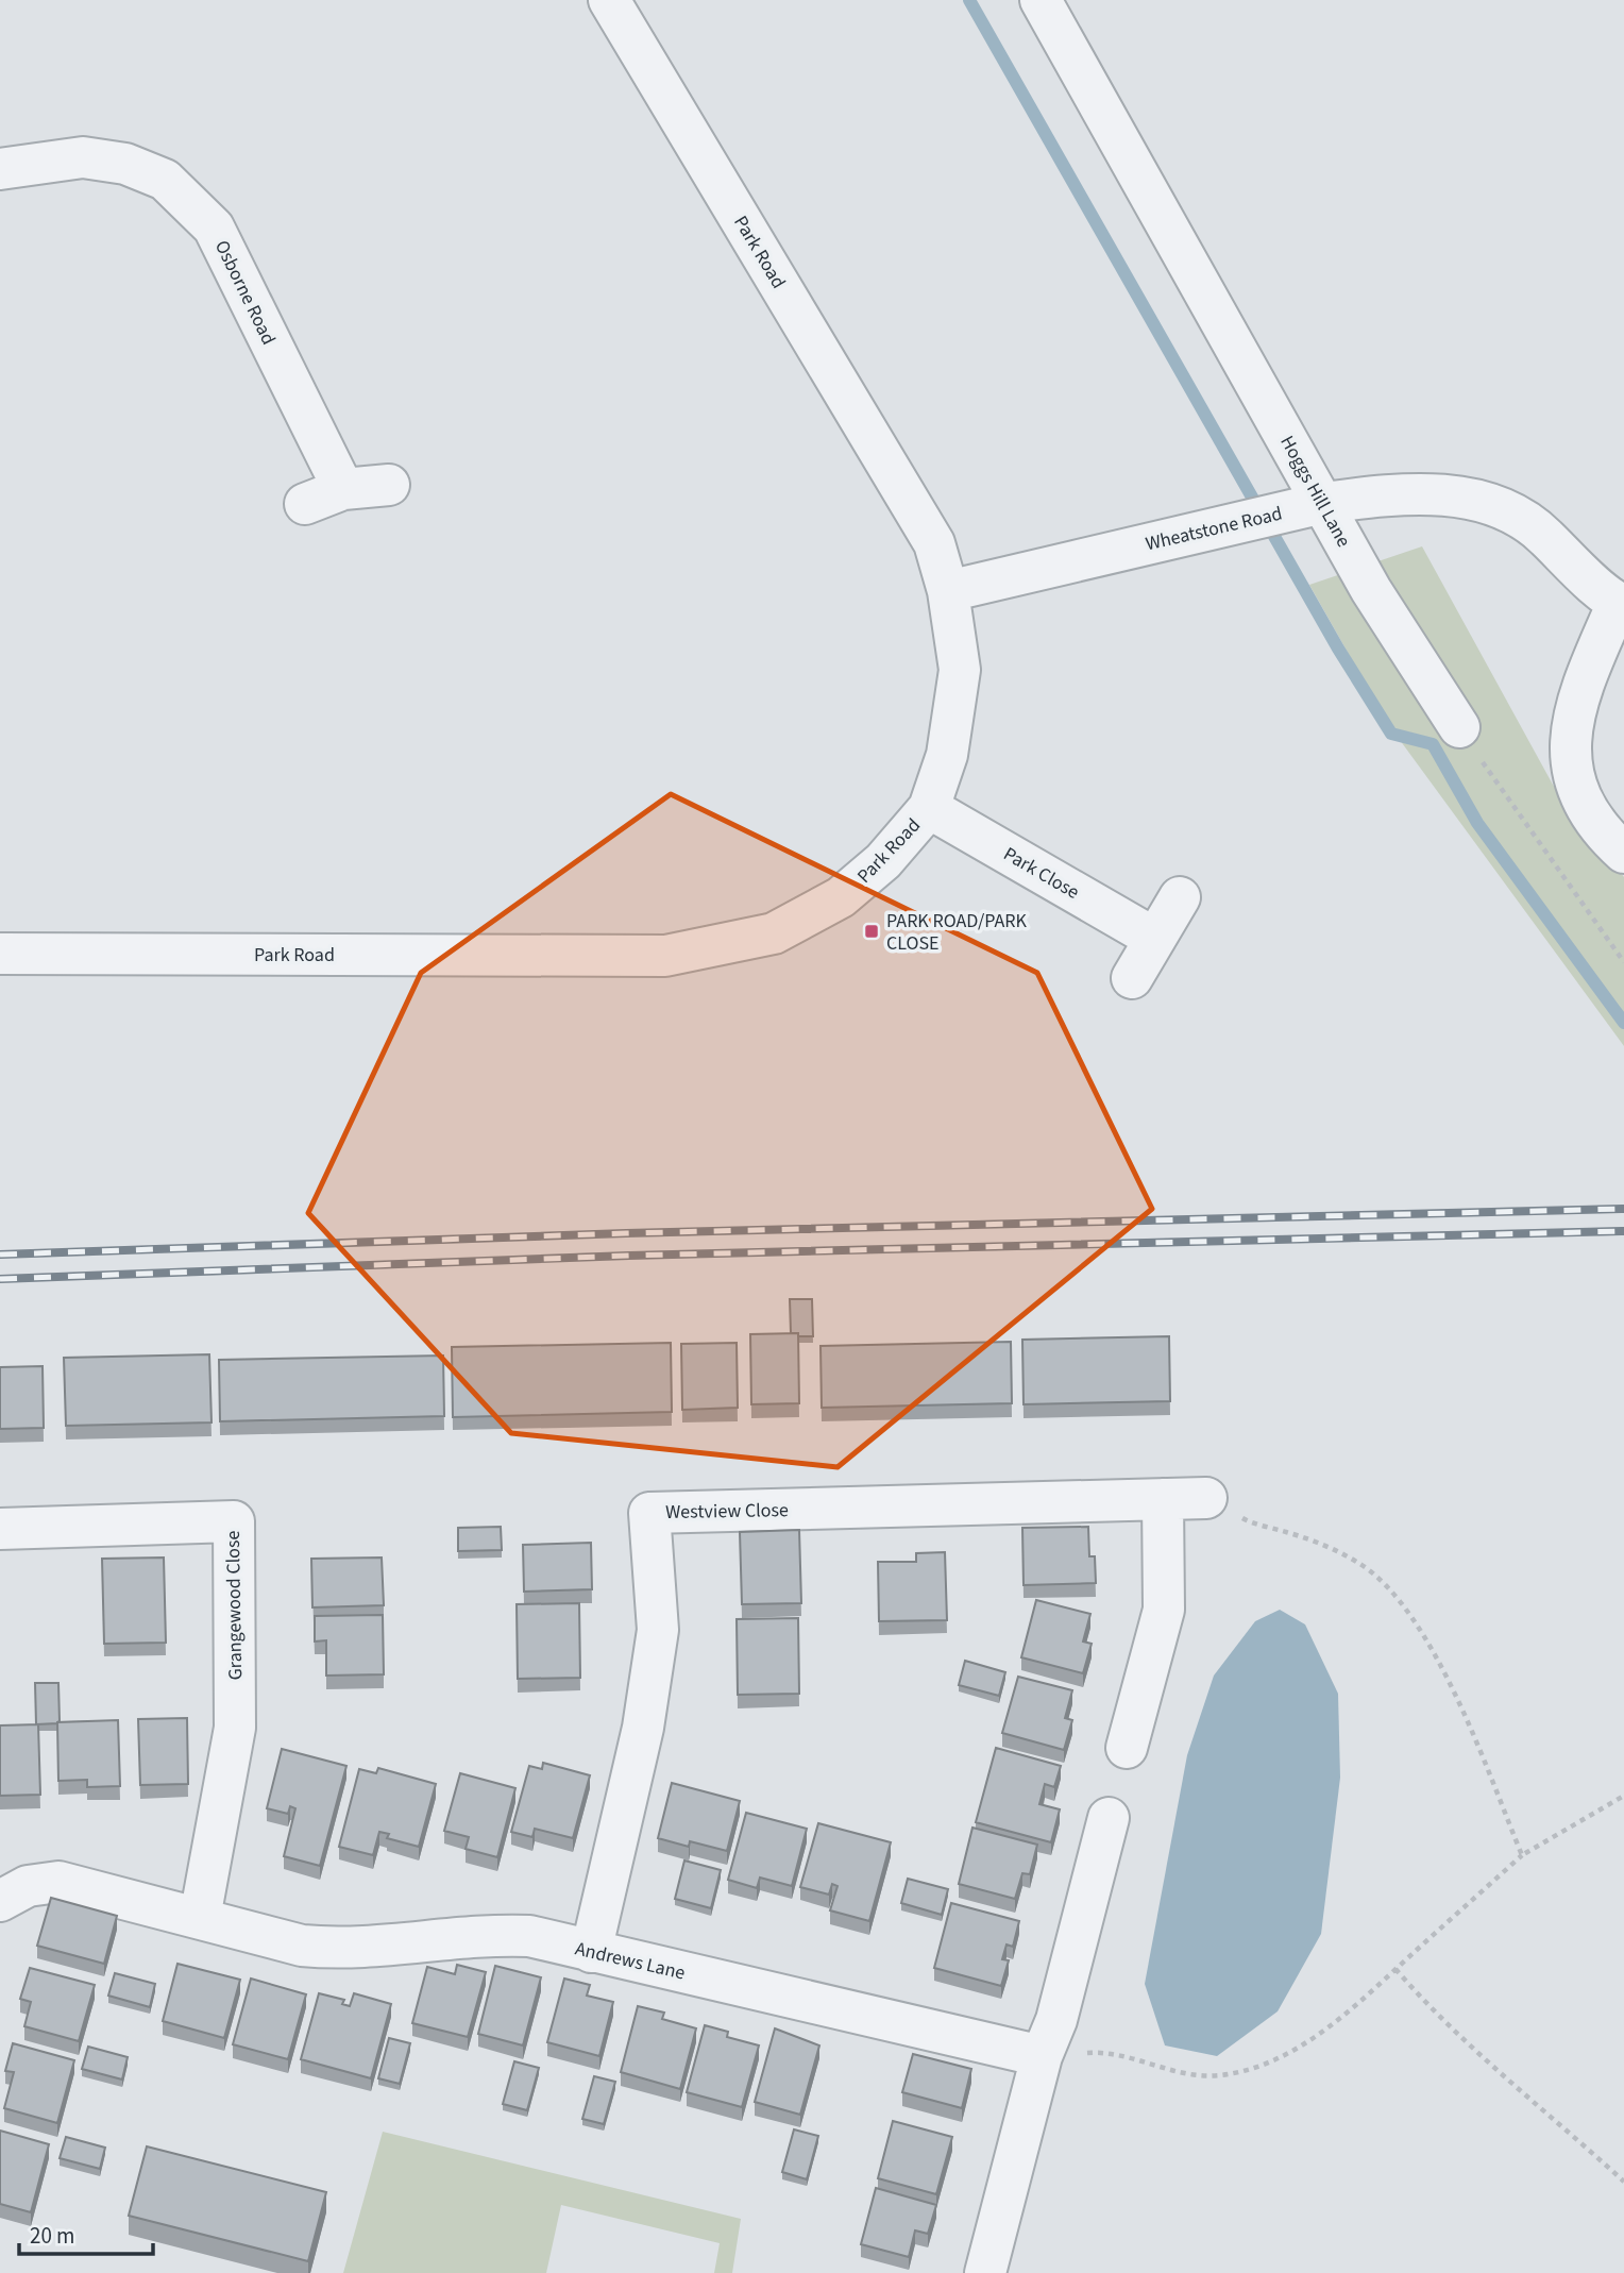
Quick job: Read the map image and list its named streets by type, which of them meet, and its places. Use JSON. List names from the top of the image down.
{
  "streets": {
    "street": [
      "Park Road",
      "Osborne Road",
      "Hoggs Hill Lane",
      "Wheatstone Road",
      "Park Close",
      "Westview Close",
      "Grangewood Close",
      "Andrews Lane"
    ]
  },
  "crossings": [
    ["Park Road", "Wheatstone Road"],
    ["Park Road", "Park Close"],
    ["Hoggs Hill Lane", "Wheatstone Road"],
    ["Westview Close", "Andrews Lane"],
    ["Grangewood Close", "Andrews Lane"]
  ],
  "places": {
    "transit": ["PARK ROAD/PARK CLOSE"]
  },
  "scale_bar": "20 m"
}
